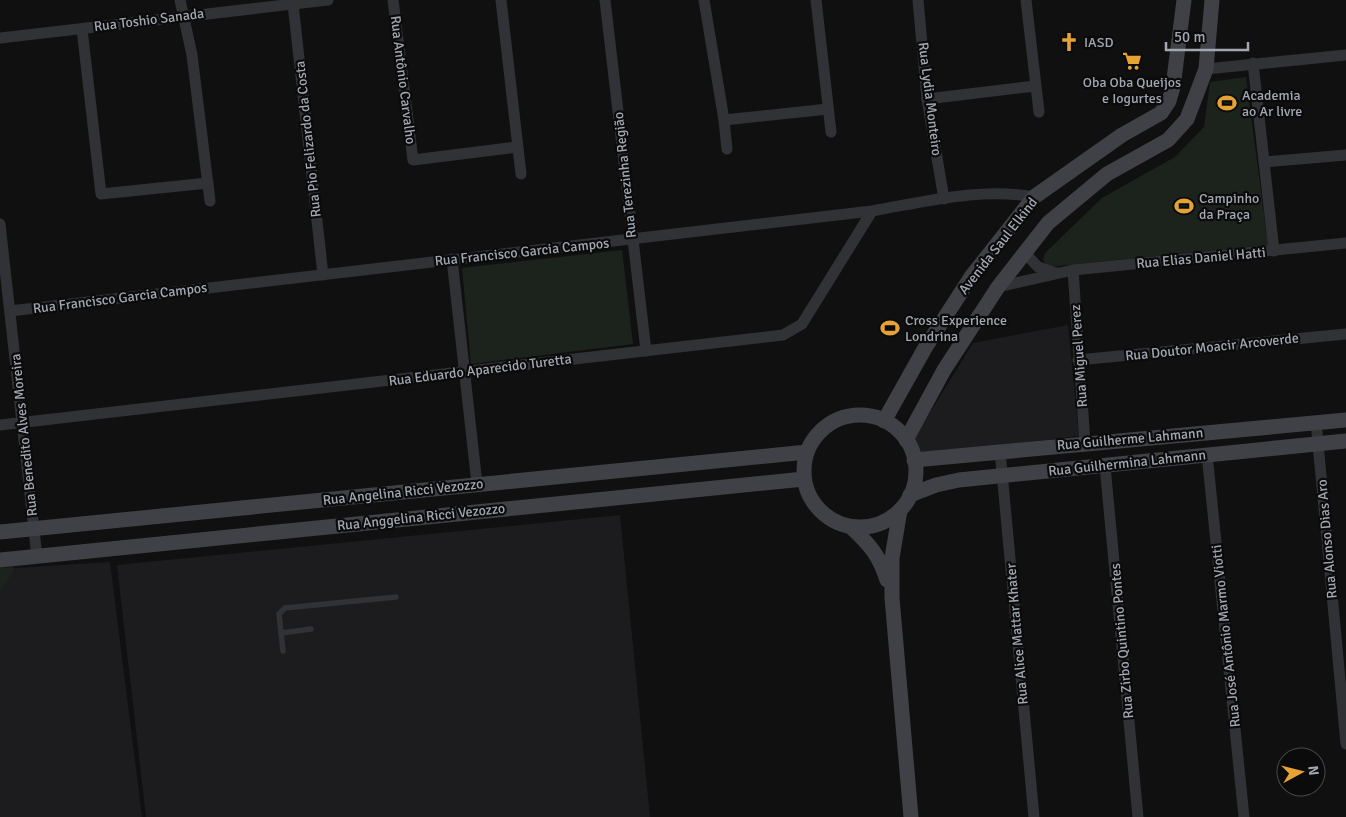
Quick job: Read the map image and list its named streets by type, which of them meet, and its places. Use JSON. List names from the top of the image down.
{
  "streets": {
    "main road": [
      "Avenida Saul Elkind",
      "Rua Guilherme Lahmann",
      "Rua Guilhermina Lahmann",
      "Rua Angelina Ricci Vezozzo",
      "Rua Anggelina Ricci Vezozzo"
    ],
    "street": [
      "Rua Toshio Sanada",
      "Rua Antônio Carvalho",
      "Rua Lydia Monteiro",
      "Rua Pio Felizardo da Costa",
      "Rua Terezinha Região",
      "Rua Francisco Garcia Campos",
      "Rua Elias Daniel Hatti",
      "Rua Doutor Moacir Arcoverde",
      "Rua Miguel Perez",
      "Rua Eduardo Aparecido Turetta",
      "Rua Benedito Alves Moreira",
      "Rua Alonso Dias Aro",
      "Rua Alice Mattar Khater",
      "Rua José Antônio Marmo Viotti",
      "Rua Zirbo Quintino Pontes"
    ]
  },
  "crossings": [
    ["Rua Toshio Sanada", "Rua Pio Felizardo da Costa"],
    ["Rua Lydia Monteiro", "Rua Francisco Garcia Campos"],
    ["Rua Pio Felizardo da Costa", "Rua Francisco Garcia Campos"],
    ["Rua Terezinha Região", "Rua Francisco Garcia Campos"],
    ["Rua Terezinha Região", "Rua Eduardo Aparecido Turetta"],
    ["Avenida Saul Elkind", "Rua Francisco Garcia Campos"],
    ["Avenida Saul Elkind", "Rua Elias Daniel Hatti"],
    ["Avenida Saul Elkind", "Rua Guilherme Lahmann"],
    ["Avenida Saul Elkind", "Rua Guilhermina Lahmann"],
    ["Avenida Saul Elkind", "Rua Angelina Ricci Vezozzo"],
    ["Avenida Saul Elkind", "Rua Anggelina Ricci Vezozzo"],
    ["Rua Francisco Garcia Campos", "Rua Eduardo Aparecido Turetta"],
    ["Rua Francisco Garcia Campos", "Rua Benedito Alves Moreira"],
    ["Rua Elias Daniel Hatti", "Rua Miguel Perez"],
    ["Rua Doutor Moacir Arcoverde", "Rua Miguel Perez"],
    ["Rua Miguel Perez", "Rua Guilherme Lahmann"],
    ["Rua Eduardo Aparecido Turetta", "Rua Benedito Alves Moreira"],
    ["Rua Benedito Alves Moreira", "Rua Angelina Ricci Vezozzo"],
    ["Rua Benedito Alves Moreira", "Rua Anggelina Ricci Vezozzo"],
    ["Rua Guilherme Lahmann", "Rua Guilhermina Lahmann"],
    ["Rua Guilherme Lahmann", "Rua Angelina Ricci Vezozzo"],
    ["Rua Guilherme Lahmann", "Rua Anggelina Ricci Vezozzo"],
    ["Rua Guilherme Lahmann", "Rua Alonso Dias Aro"],
    ["Rua Guilherme Lahmann", "Rua Alice Mattar Khater"],
    ["Rua Guilhermina Lahmann", "Rua Angelina Ricci Vezozzo"],
    ["Rua Guilhermina Lahmann", "Rua Anggelina Ricci Vezozzo"],
    ["Rua Guilhermina Lahmann", "Rua Alonso Dias Aro"],
    ["Rua Guilhermina Lahmann", "Rua Alice Mattar Khater"],
    ["Rua Guilhermina Lahmann", "Rua José Antônio Marmo Viotti"],
    ["Rua Guilhermina Lahmann", "Rua Zirbo Quintino Pontes"],
    ["Rua Angelina Ricci Vezozzo", "Rua Anggelina Ricci Vezozzo"]
  ],
  "places": {
    "church": ["IASD"],
    "supermarket": ["Oba Oba Queijos e Iogurtes"],
    "sports": ["Academia ao Ar livre", "Campinho da Praça", "Cross Experience Londrina"]
  },
  "scale_bar": "50 m",
  "north": "right"
}
